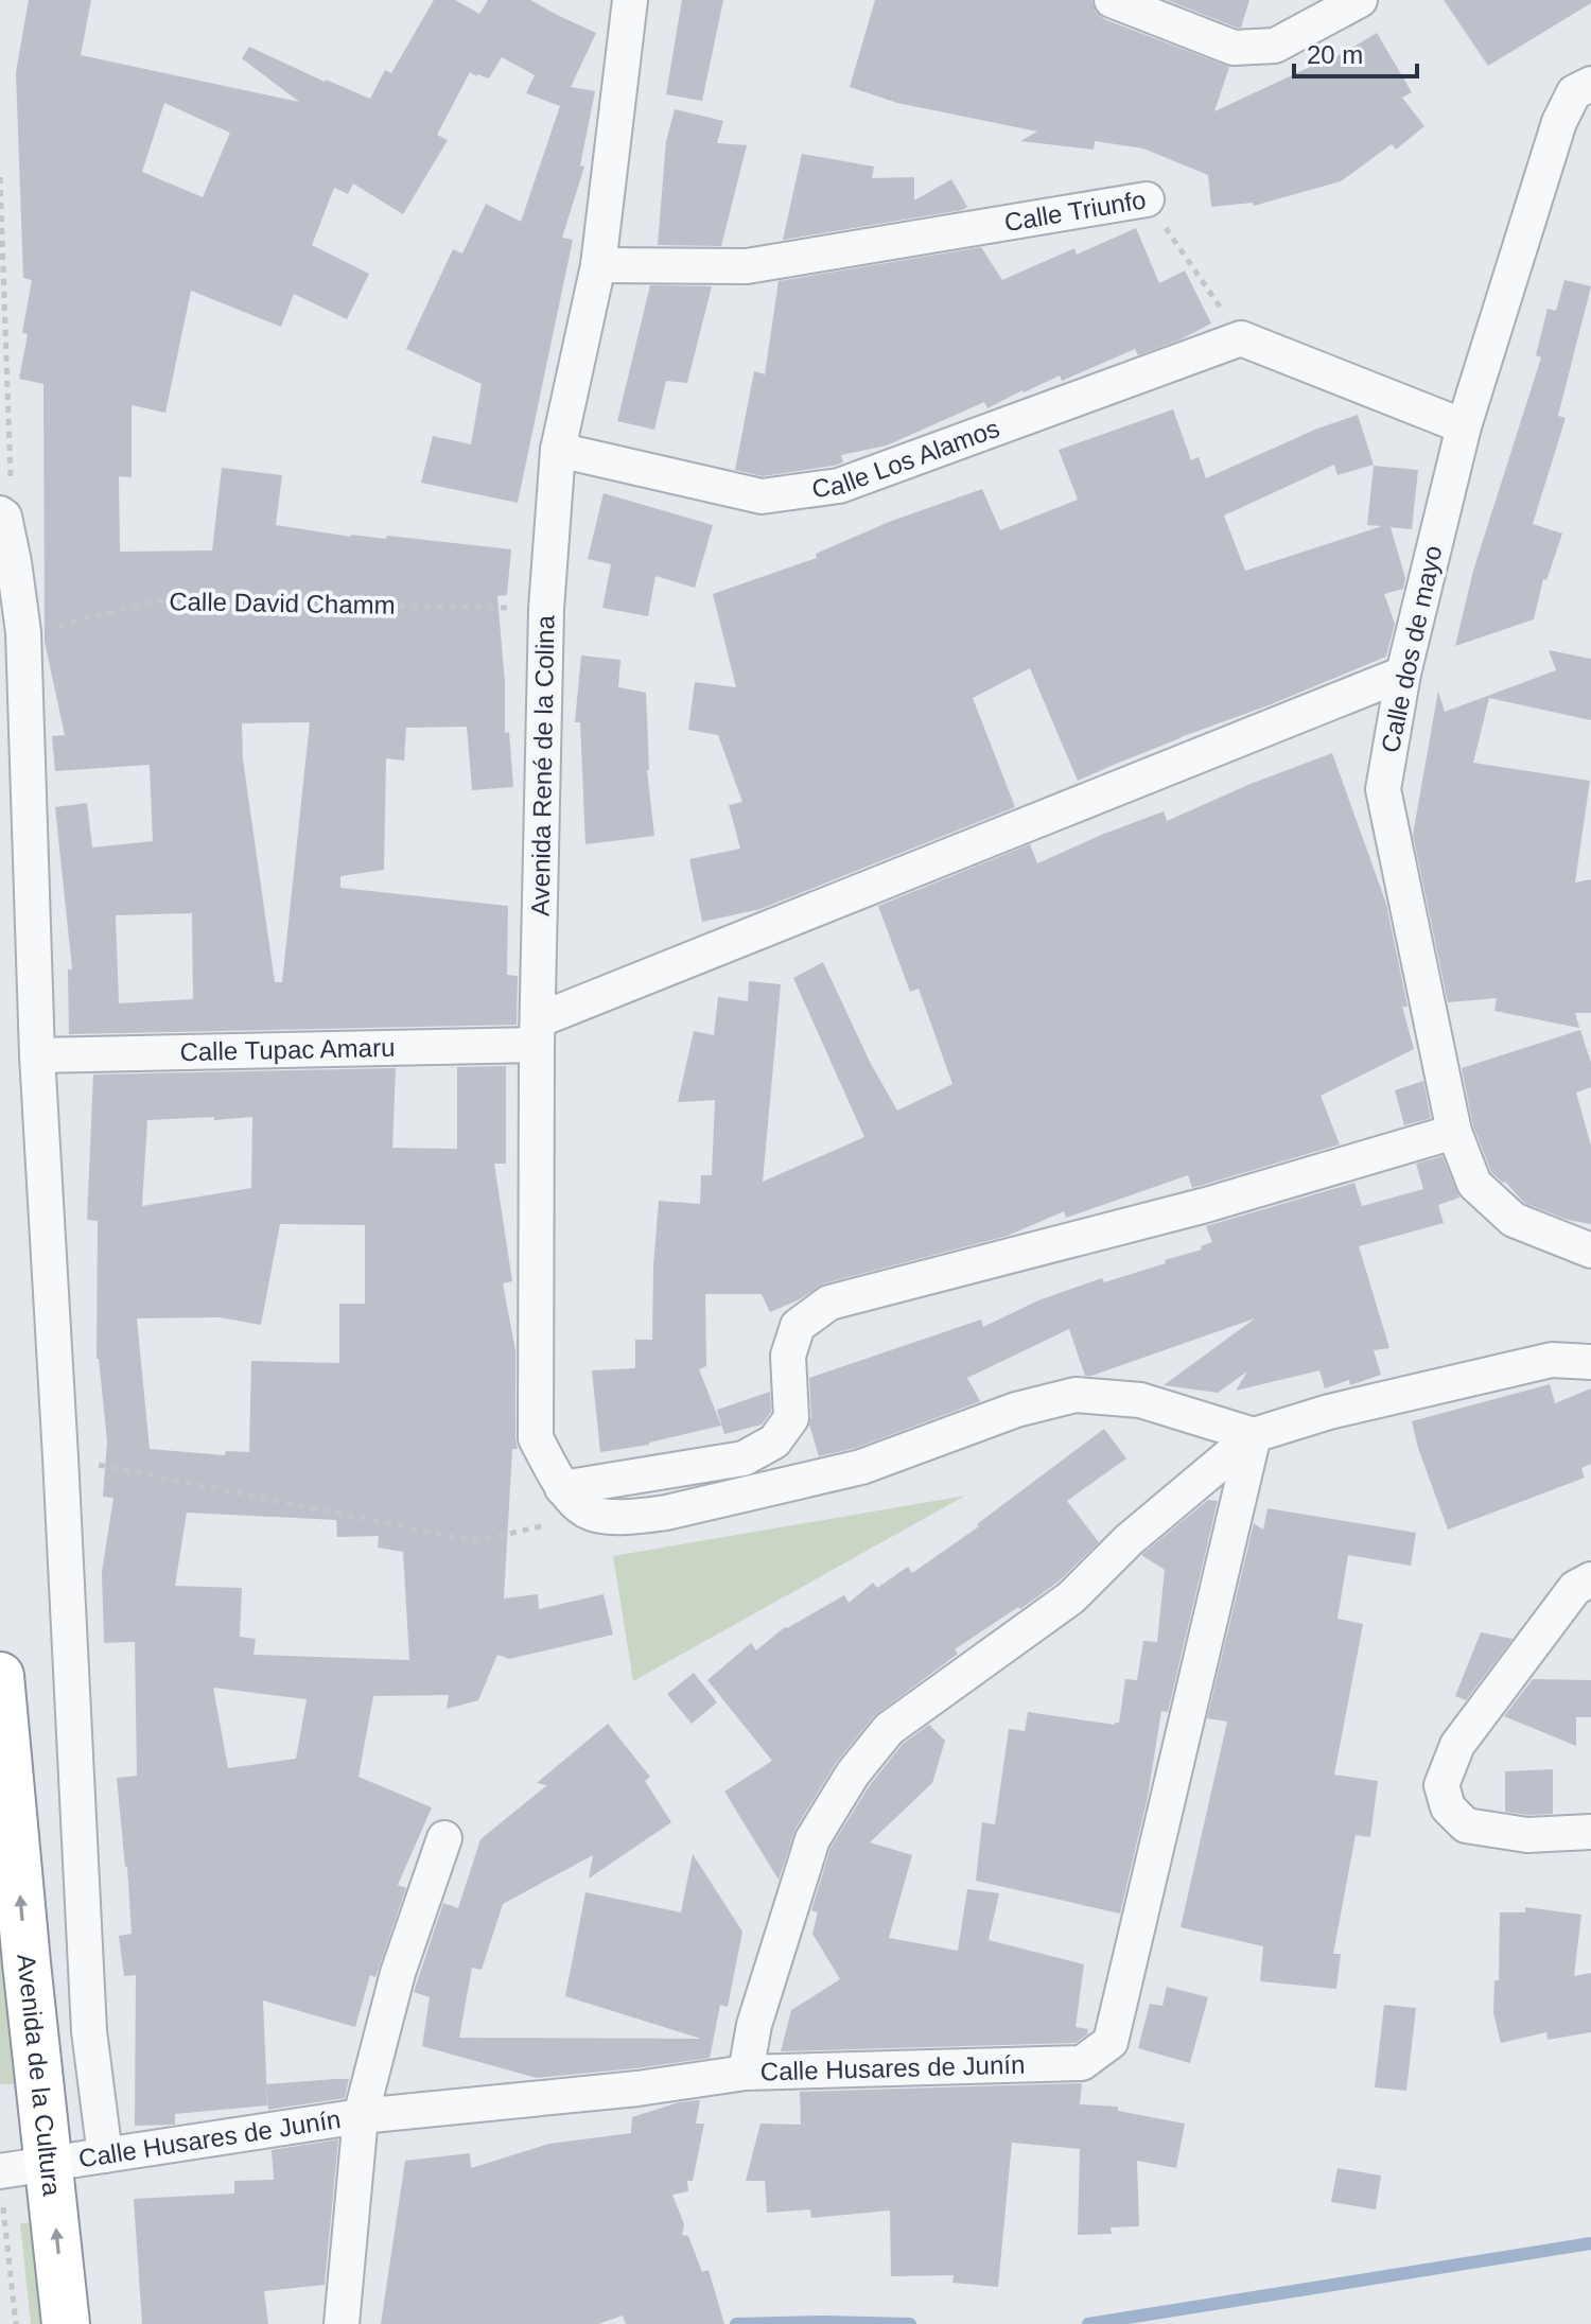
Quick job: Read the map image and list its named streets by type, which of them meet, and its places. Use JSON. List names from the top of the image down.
{
  "streets": {
    "highway": ["Avenida de la Cultura"],
    "street": [
      "Calle Triunfo",
      "Calle Los Alamos",
      "Calle dos de mayo",
      "Avenida René de la Colina",
      "Calle Tupac Amaru",
      "Calle Husares de Junín"
    ],
    "path": ["Calle David Chamm"]
  },
  "crossings": [
    ["Calle Triunfo", "Calle Los Alamos"],
    ["Calle Triunfo", "Avenida René de la Colina"],
    ["Calle Los Alamos", "Avenida René de la Colina"],
    ["Calle David Chamm", "Avenida René de la Colina"],
    ["Avenida René de la Colina", "Calle Tupac Amaru"],
    ["Calle Husares de Junín", "Avenida de la Cultura"]
  ],
  "one_way": ["Avenida de la Cultura"],
  "scale_bar": "20 m"
}
